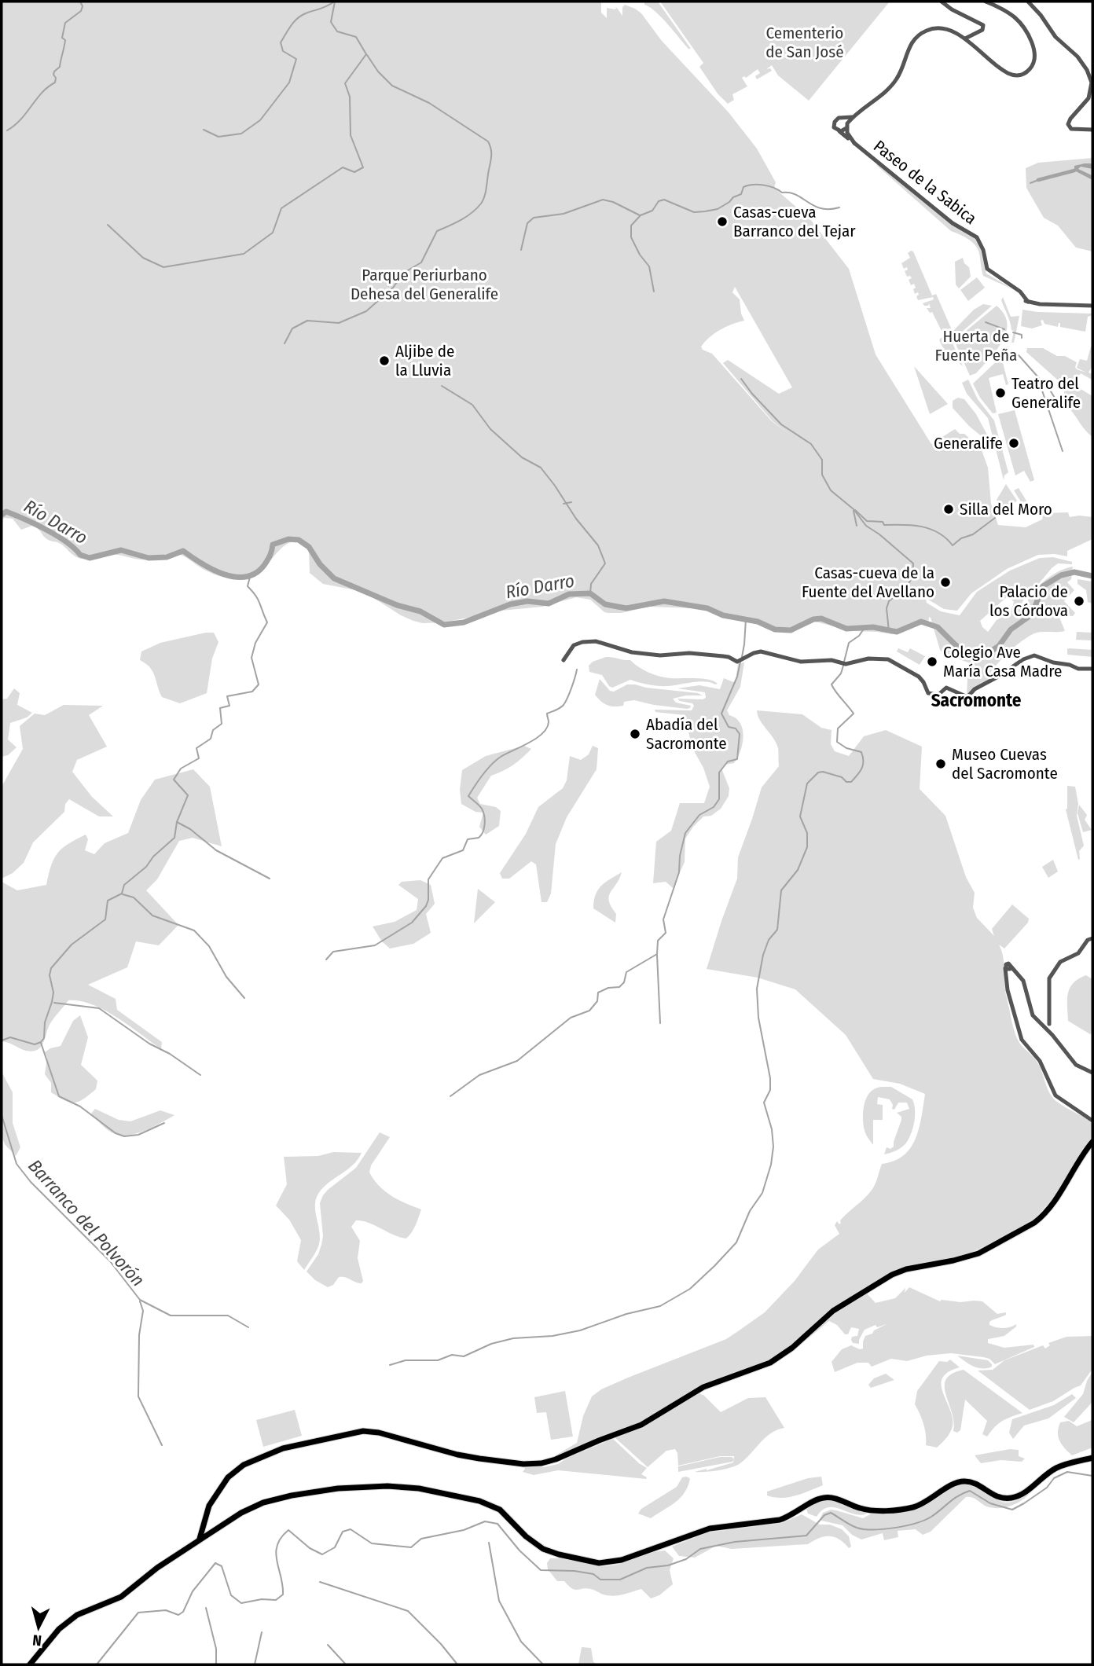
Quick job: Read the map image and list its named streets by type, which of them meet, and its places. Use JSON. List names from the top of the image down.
{
  "streets": {
    "street": ["Paseo de la Sabica"]
  },
  "districts": ["Sacromonte"],
  "water": ["Río Darro", "Barranco del Polvorón"],
  "parks": ["Cementerio de San José", "Parque Periurbano Dehesa del Generalife", "Huerta de Fuente Peña"],
  "places": [
    "Casas-cueva Barranco del Tejar",
    "Aljibe de la Lluvia",
    "Teatro del Generalife",
    "Generalife",
    "Silla del Moro",
    "Casas-cueva de la Fuente del Avellano",
    "Palacio de los Córdova",
    "Colegio Ave María Casa Madre",
    "Abadía del Sacromonte",
    "Museo Cuevas del Sacromonte"
  ],
  "north": "bottom"
}
